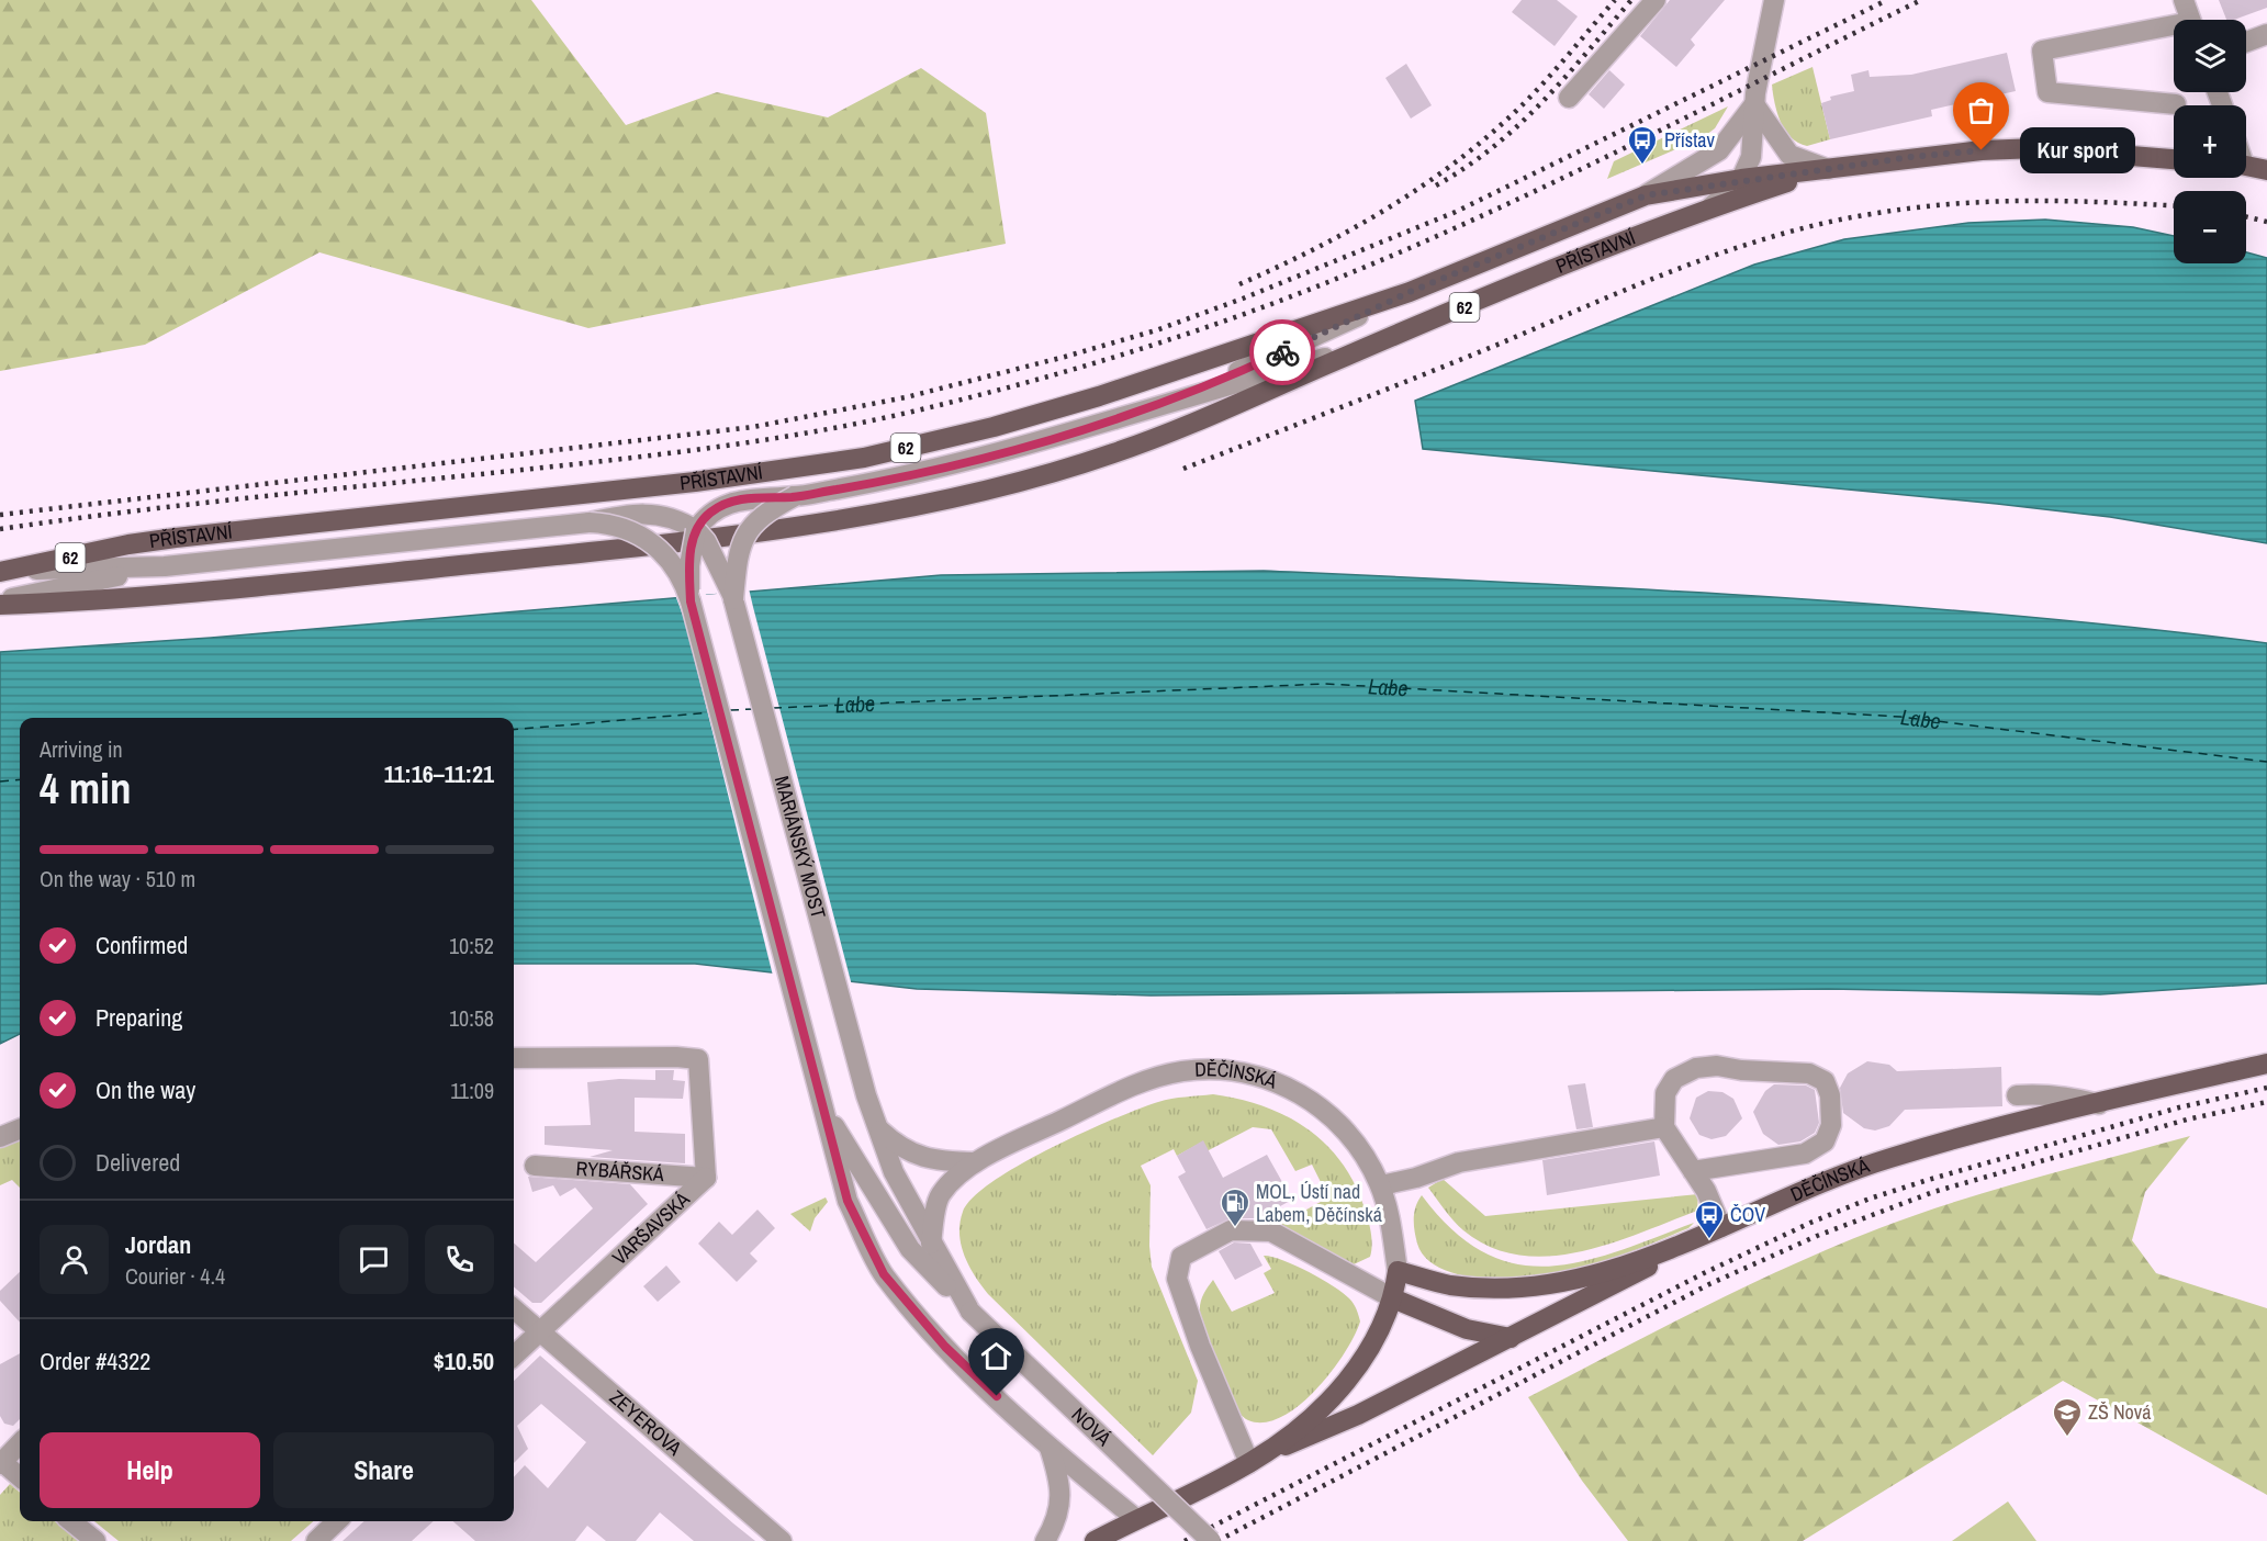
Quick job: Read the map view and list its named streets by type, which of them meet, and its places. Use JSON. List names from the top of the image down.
{
  "streets": {
    "main road": ["PŘÍSTAVNÍ", "62", "DĚČÍNSKÁ"],
    "street": [
      "MARIÁNSKÝ MOST",
      "RYBÁŘSKÁ",
      "VARŠAVSKÁ",
      "ZEYEROVA",
      "NOVÁ"
    ]
  },
  "crossings": [
    ["PŘÍSTAVNÍ", "MARIÁNSKÝ MOST"],
    ["MARIÁNSKÝ MOST", "NOVÁ"],
    ["DĚČÍNSKÁ", "NOVÁ"],
    ["RYBÁŘSKÁ", "VARŠAVSKÁ"],
    ["VARŠAVSKÁ", "ZEYEROVA"]
  ],
  "water": ["Labe"],
  "places": {
    "other": ["Kur sport"],
    "bus stop": ["Přístav", "ČOV"],
    "fuel station": ["MOL, Ústí nad Labem, Děčínská"],
    "school or university": ["ZŠ Nová"]
  },
  "page": {
    "map_buttons": ["+", "−"],
    "bubble": "Kur sport",
    "heading": ["4 min", "Arriving in", "11:16–11:21"],
    "panel": [
      "Jordan",
      "Courier · 4.4",
      "Order #4322",
      "$10.50"
    ],
    "bar": "On the way · 510 m",
    "list": [
      ["Confirmed", "10:52"],
      ["Preparing", "10:58"],
      ["On the way", "11:09"],
      "Delivered"
    ],
    "buttons": ["Help", "Share"]
  }
}
